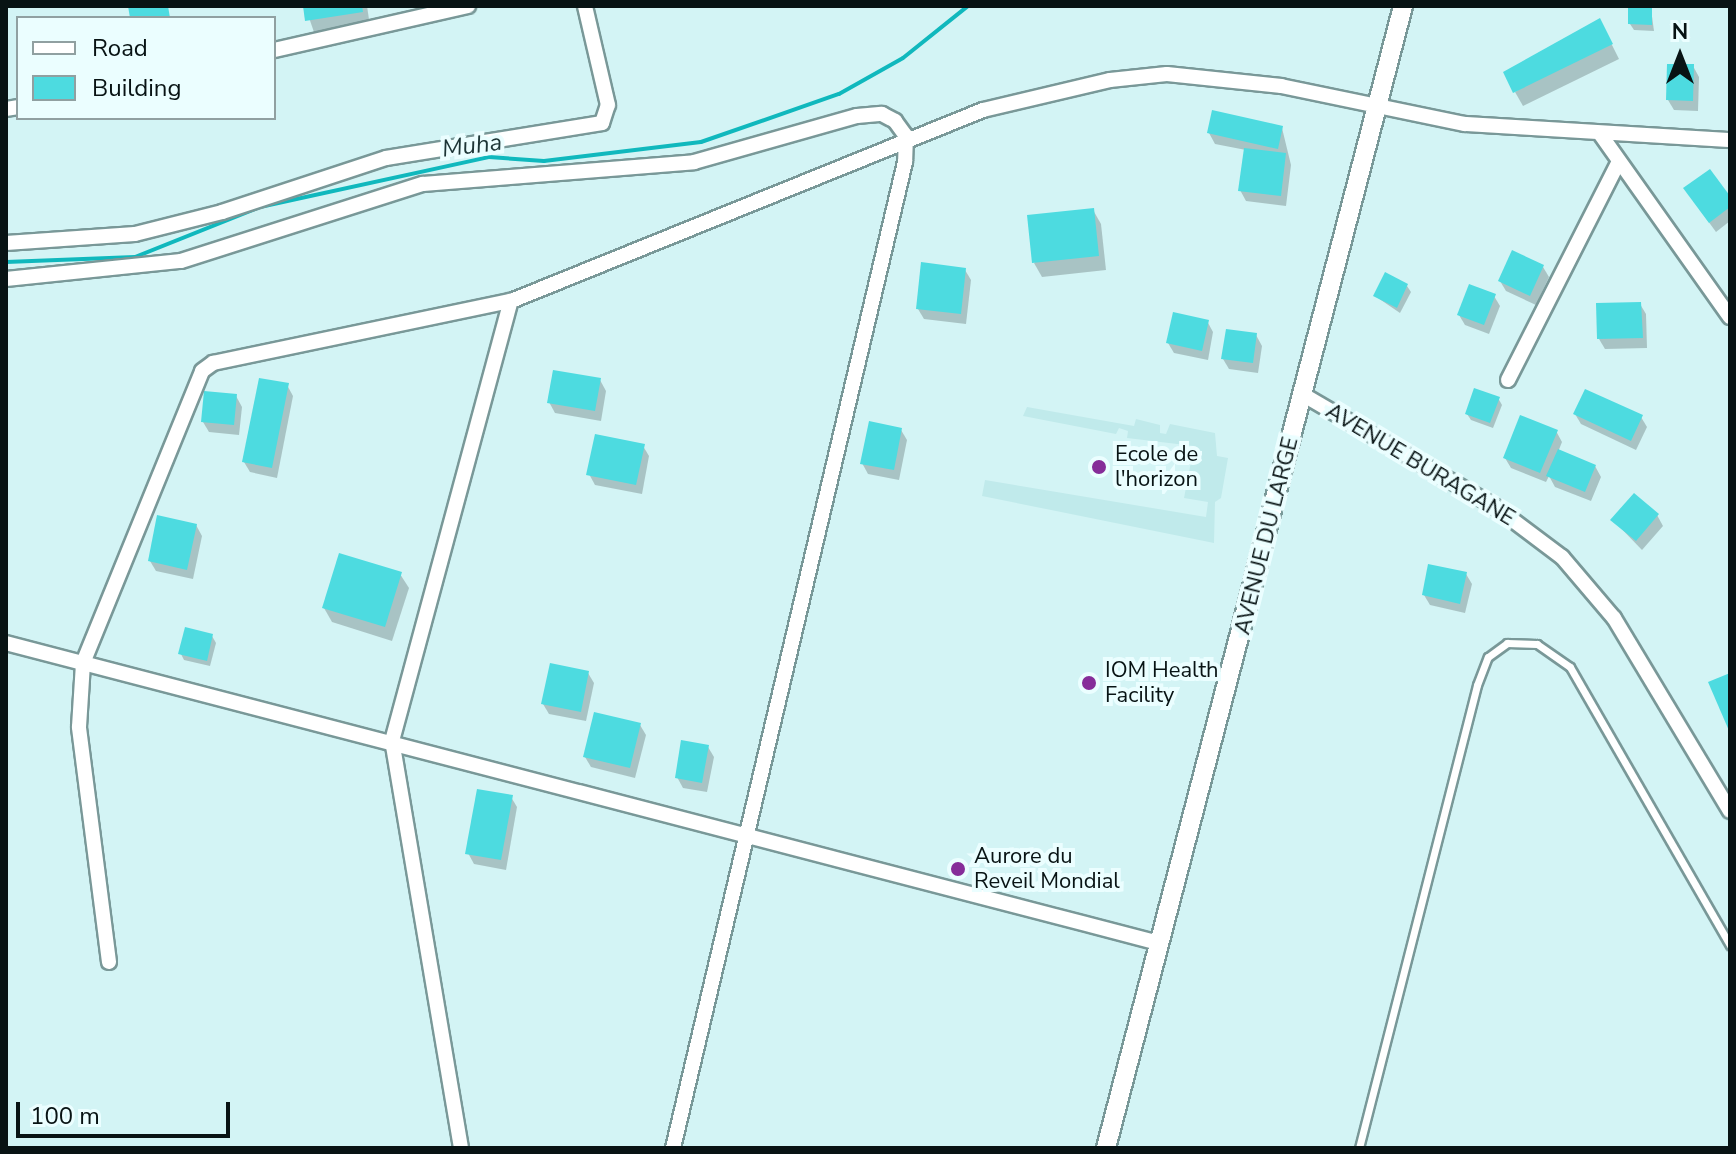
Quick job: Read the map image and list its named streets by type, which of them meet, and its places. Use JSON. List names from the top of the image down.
{
  "streets": {
    "main road": ["AVENUE DU LARGE"],
    "street": ["AVENUE BURAGANE"]
  },
  "crossings": [
    ["AVENUE BURAGANE", "AVENUE DU LARGE"]
  ],
  "water": ["Muha"],
  "places": ["Ecole de l'horizon", "IOM Health Facility", "Aurore du Reveil Mondial"],
  "legend": ["Road", "Building"],
  "scale_bar": "100 m",
  "north": "top"
}
